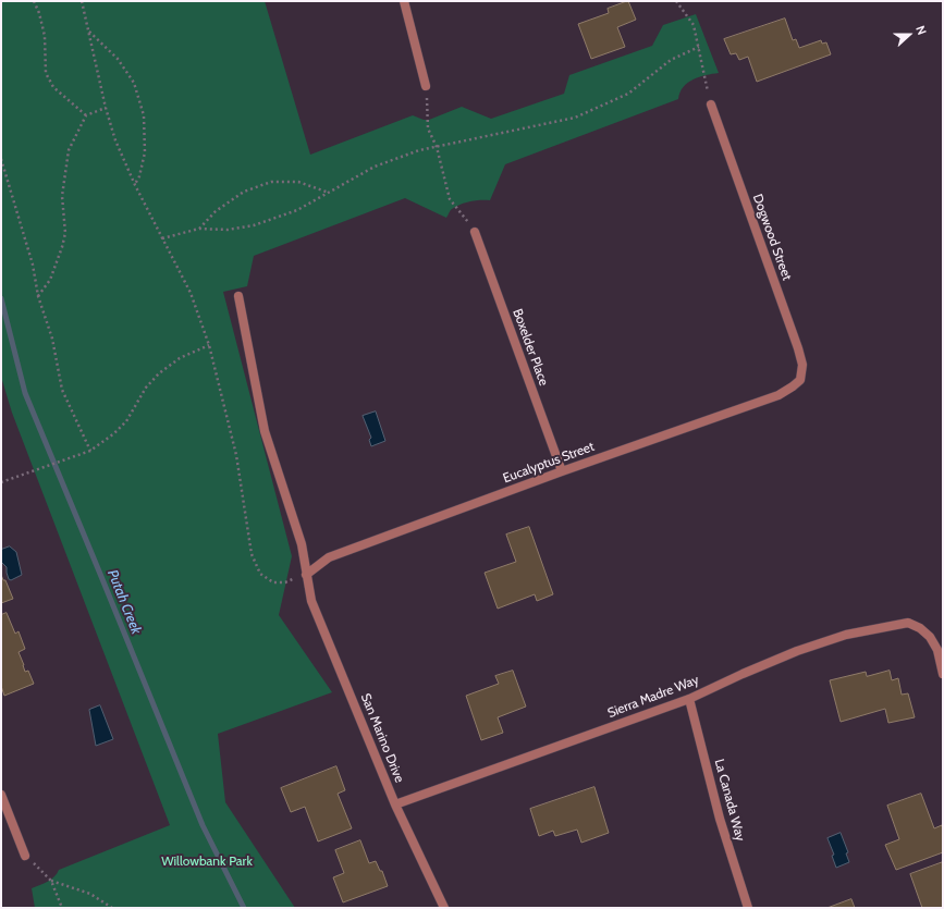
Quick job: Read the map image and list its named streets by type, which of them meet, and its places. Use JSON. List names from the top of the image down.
{
  "streets": {
    "street": [
      "Dogwood Street",
      "Boxelder Place",
      "Eucalyptus Street",
      "Sierra Madre Way",
      "San Marino Drive",
      "La Canada Way"
    ]
  },
  "crossings": [
    ["Dogwood Street", "Eucalyptus Street"],
    ["Boxelder Place", "Eucalyptus Street"],
    ["Eucalyptus Street", "San Marino Drive"],
    ["Sierra Madre Way", "San Marino Drive"],
    ["Sierra Madre Way", "La Canada Way"]
  ],
  "water": ["Putah Creek"],
  "parks": ["Willowbank Park"],
  "north": "right"
}
